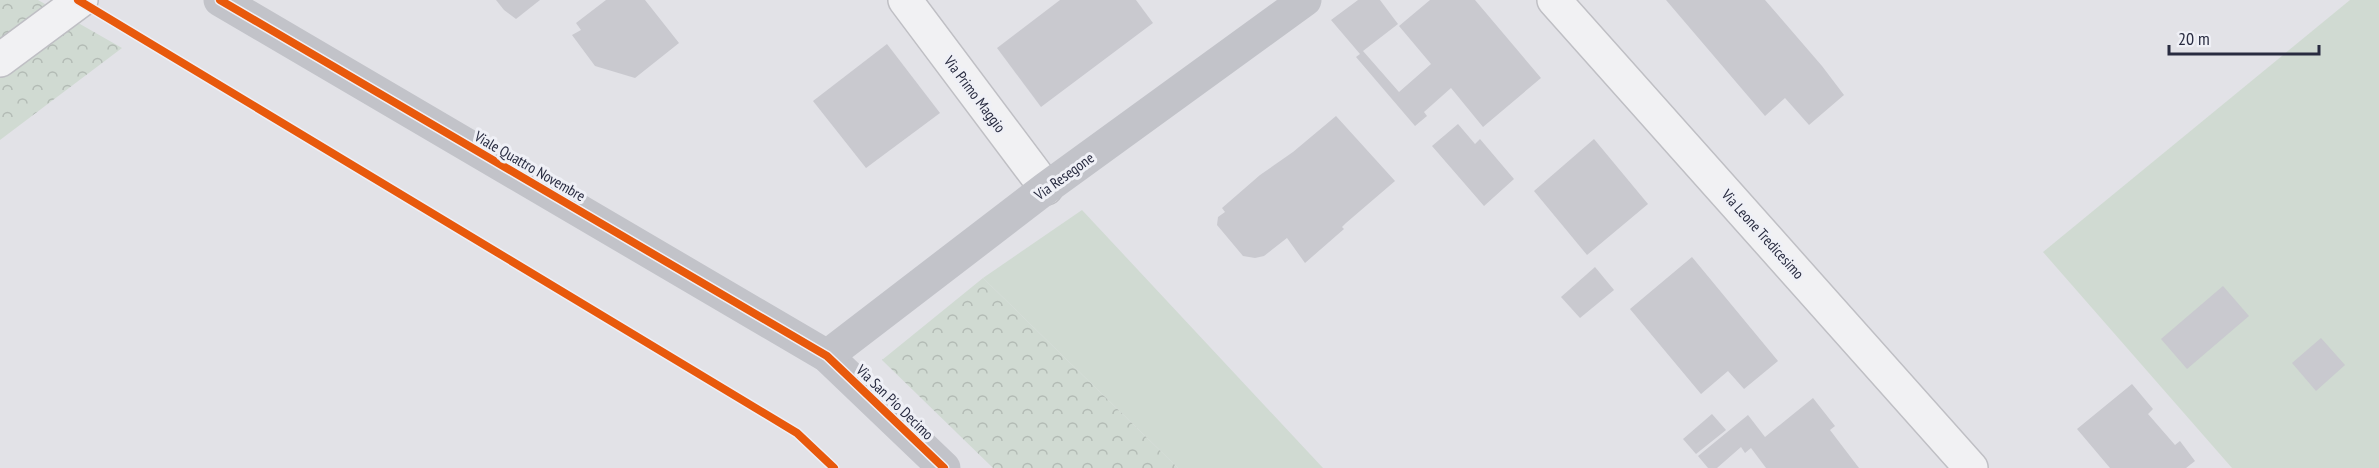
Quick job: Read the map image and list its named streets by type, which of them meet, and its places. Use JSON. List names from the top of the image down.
{
  "streets": {
    "street": [
      "Via Primo Maggio",
      "Viale Quattro Novembre",
      "Via Resegone",
      "Via Leone Tredicesimo",
      "Via San Pio Decimo"
    ]
  },
  "crossings": [
    ["Via Primo Maggio", "Via Resegone"],
    ["Viale Quattro Novembre", "Via Resegone"],
    ["Viale Quattro Novembre", "Via San Pio Decimo"],
    ["Via Resegone", "Via San Pio Decimo"]
  ],
  "scale_bar": "20 m"
}
